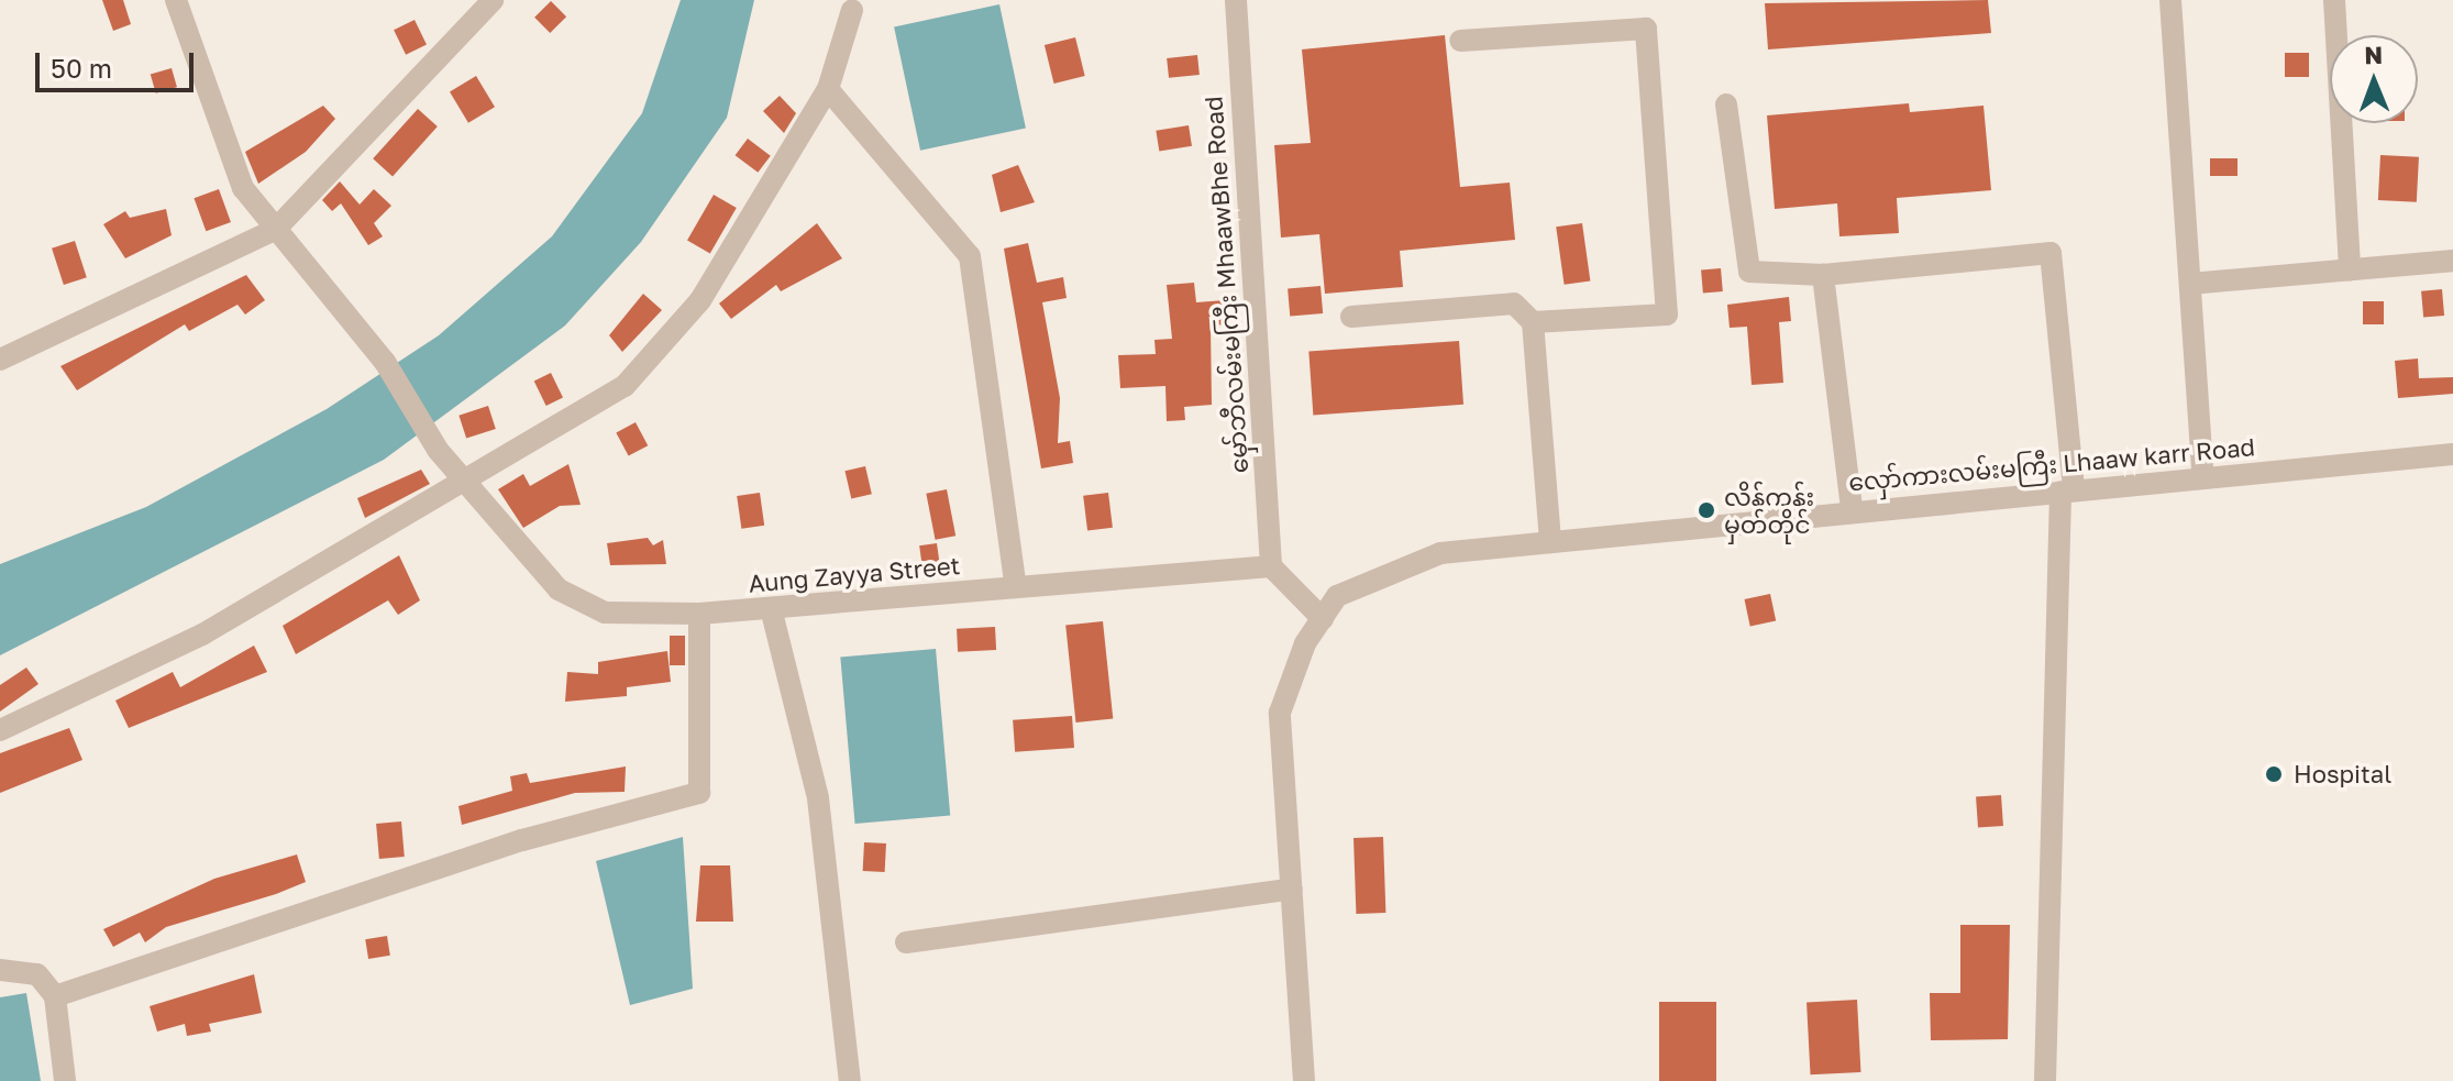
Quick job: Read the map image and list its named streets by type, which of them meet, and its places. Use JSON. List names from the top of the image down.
{
  "streets": {
    "street": ["မှော်ဘီလမ်းမကြီး MhaawBhe Road", "လှော်ကားလမ်းမကြီး Lhaaw karr Road", "Aung Zayya Street"]
  },
  "crossings": [
    ["မှော်ဘီလမ်းမကြီး MhaawBhe Road", "Aung Zayya Street"]
  ],
  "places": ["လိန်ကုန်း မှတ်တိုင်", "Hospital"],
  "scale_bar": "50 m",
  "north": "top"
}
